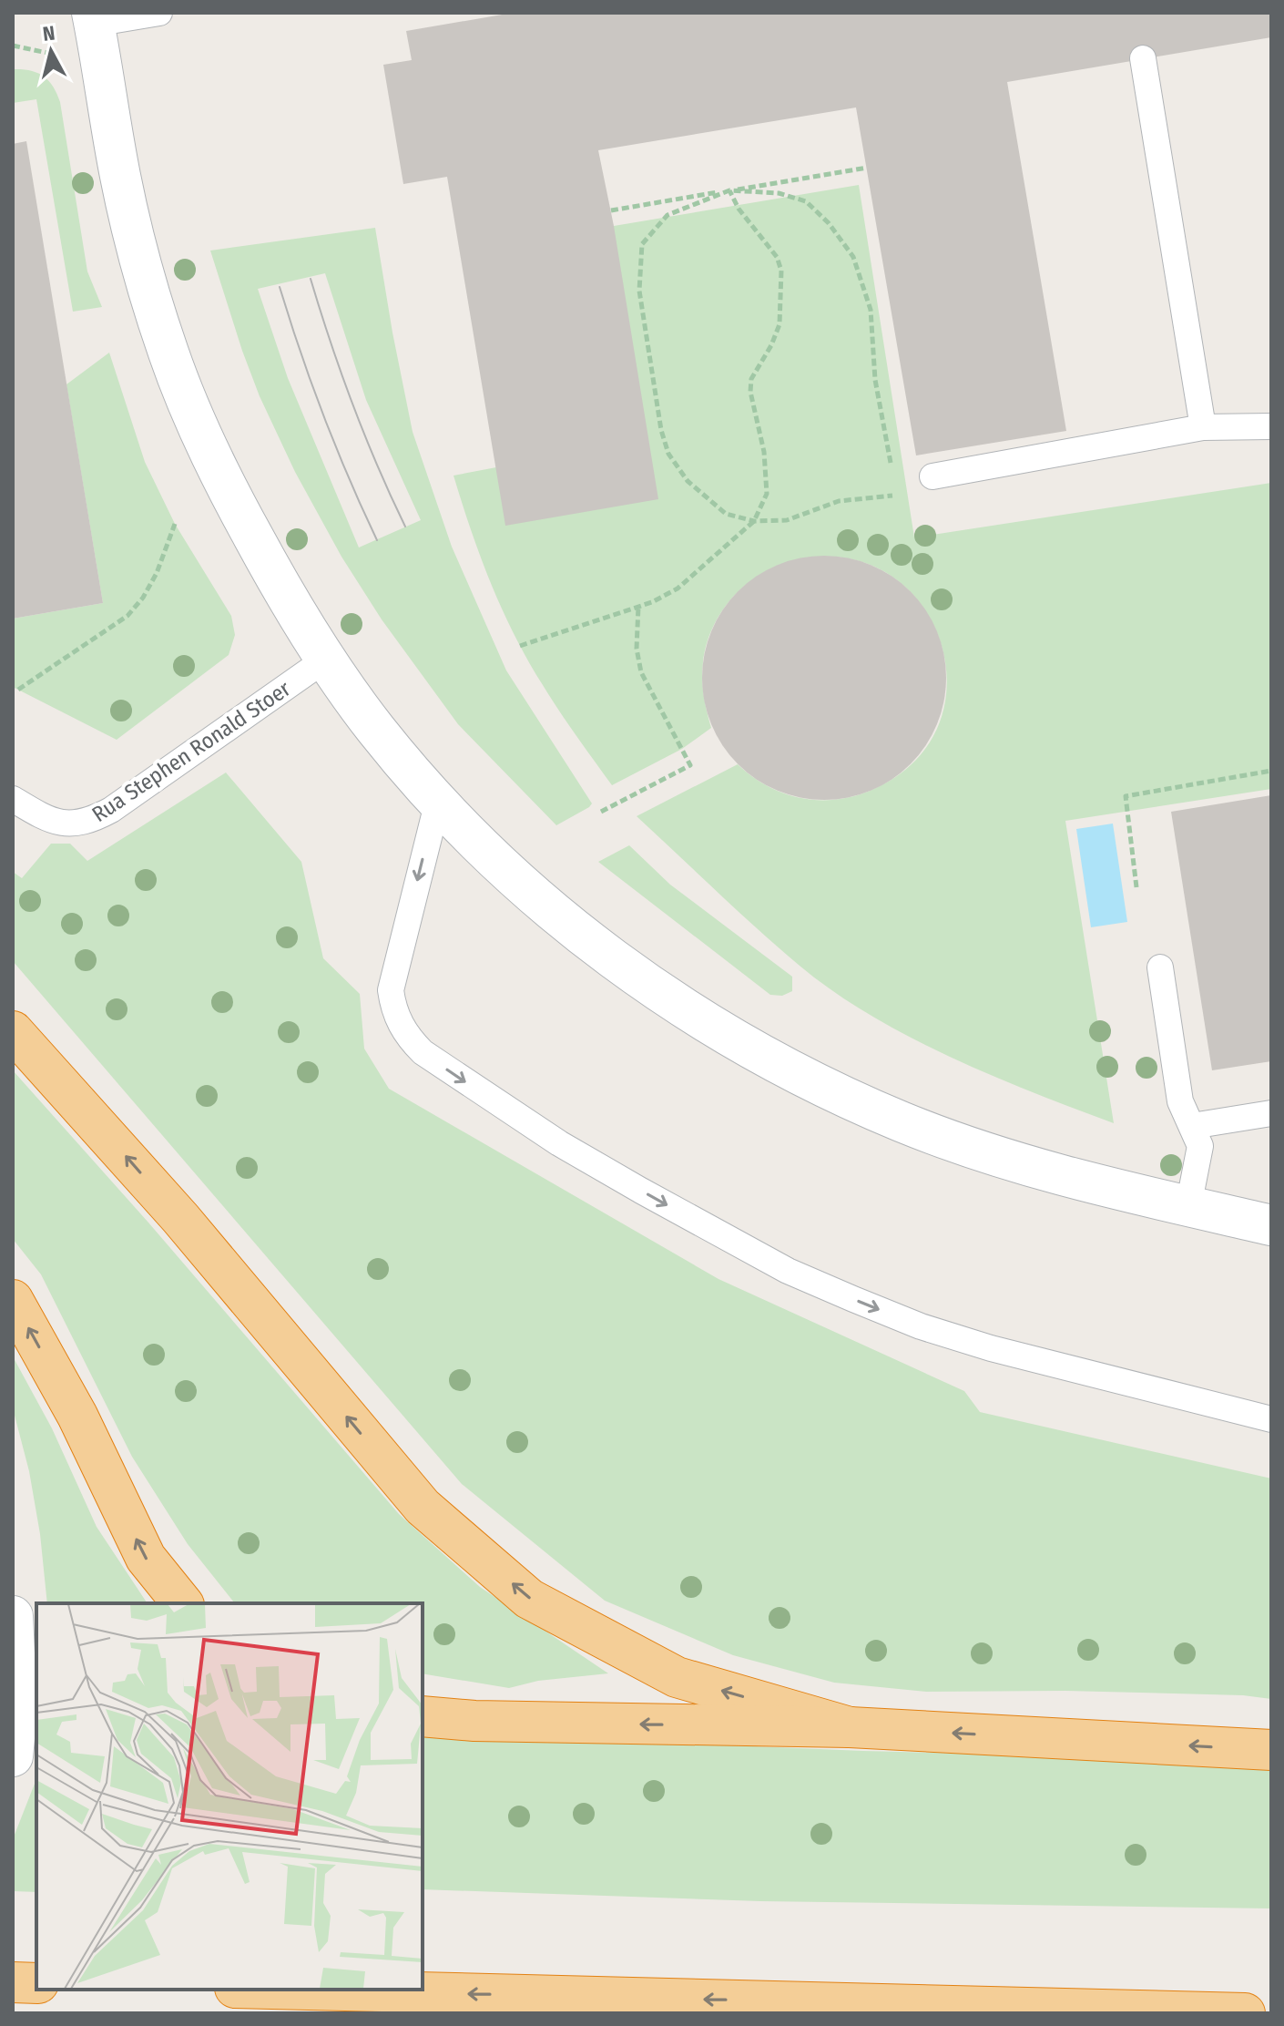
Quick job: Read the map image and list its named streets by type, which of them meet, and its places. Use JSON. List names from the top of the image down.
{
  "streets": {
    "lane": ["Rua Stephen Ronald Stoer"]
  },
  "north": "top"
}
